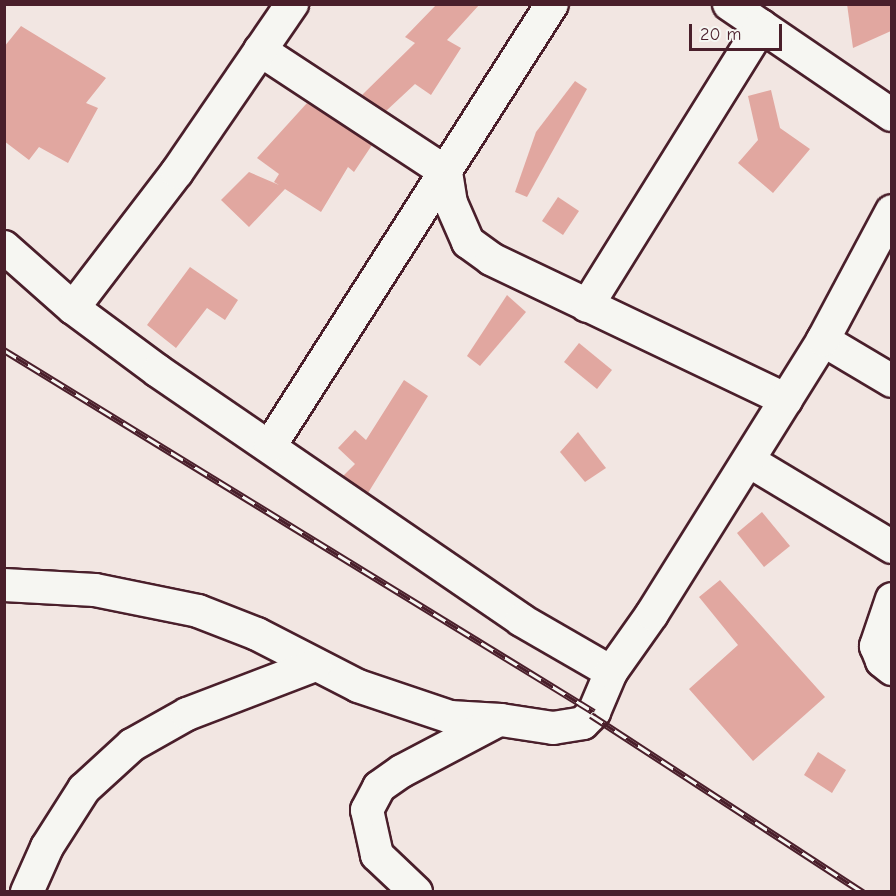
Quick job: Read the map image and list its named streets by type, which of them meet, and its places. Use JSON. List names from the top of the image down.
{
  "scale_bar": "20 m"
}
